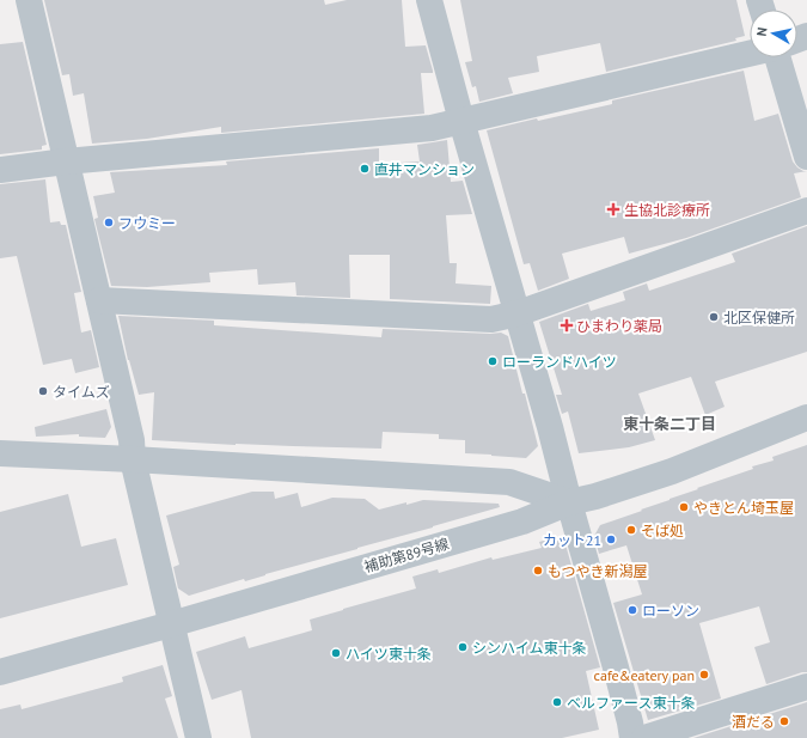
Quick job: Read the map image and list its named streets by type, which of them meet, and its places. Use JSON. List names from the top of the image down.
{
  "streets": {
    "street": ["補助第89号線"]
  },
  "districts": ["東十条二丁目"],
  "places": {
    "other": [
      "直井マンション",
      "フウミー",
      "北区保健所",
      "ローランドハイツ",
      "タイムズ",
      "やきとん埼玉屋",
      "そば処",
      "カット21",
      "もつやき新潟屋",
      "ローソン",
      "シンハイム東十条",
      "ハイツ東十条",
      "cafe&eatery pan",
      "ベルファース東十条",
      "酒だる"
    ],
    "health": ["生協北診療所", "ひまわり薬局"]
  },
  "north": "left"
}
